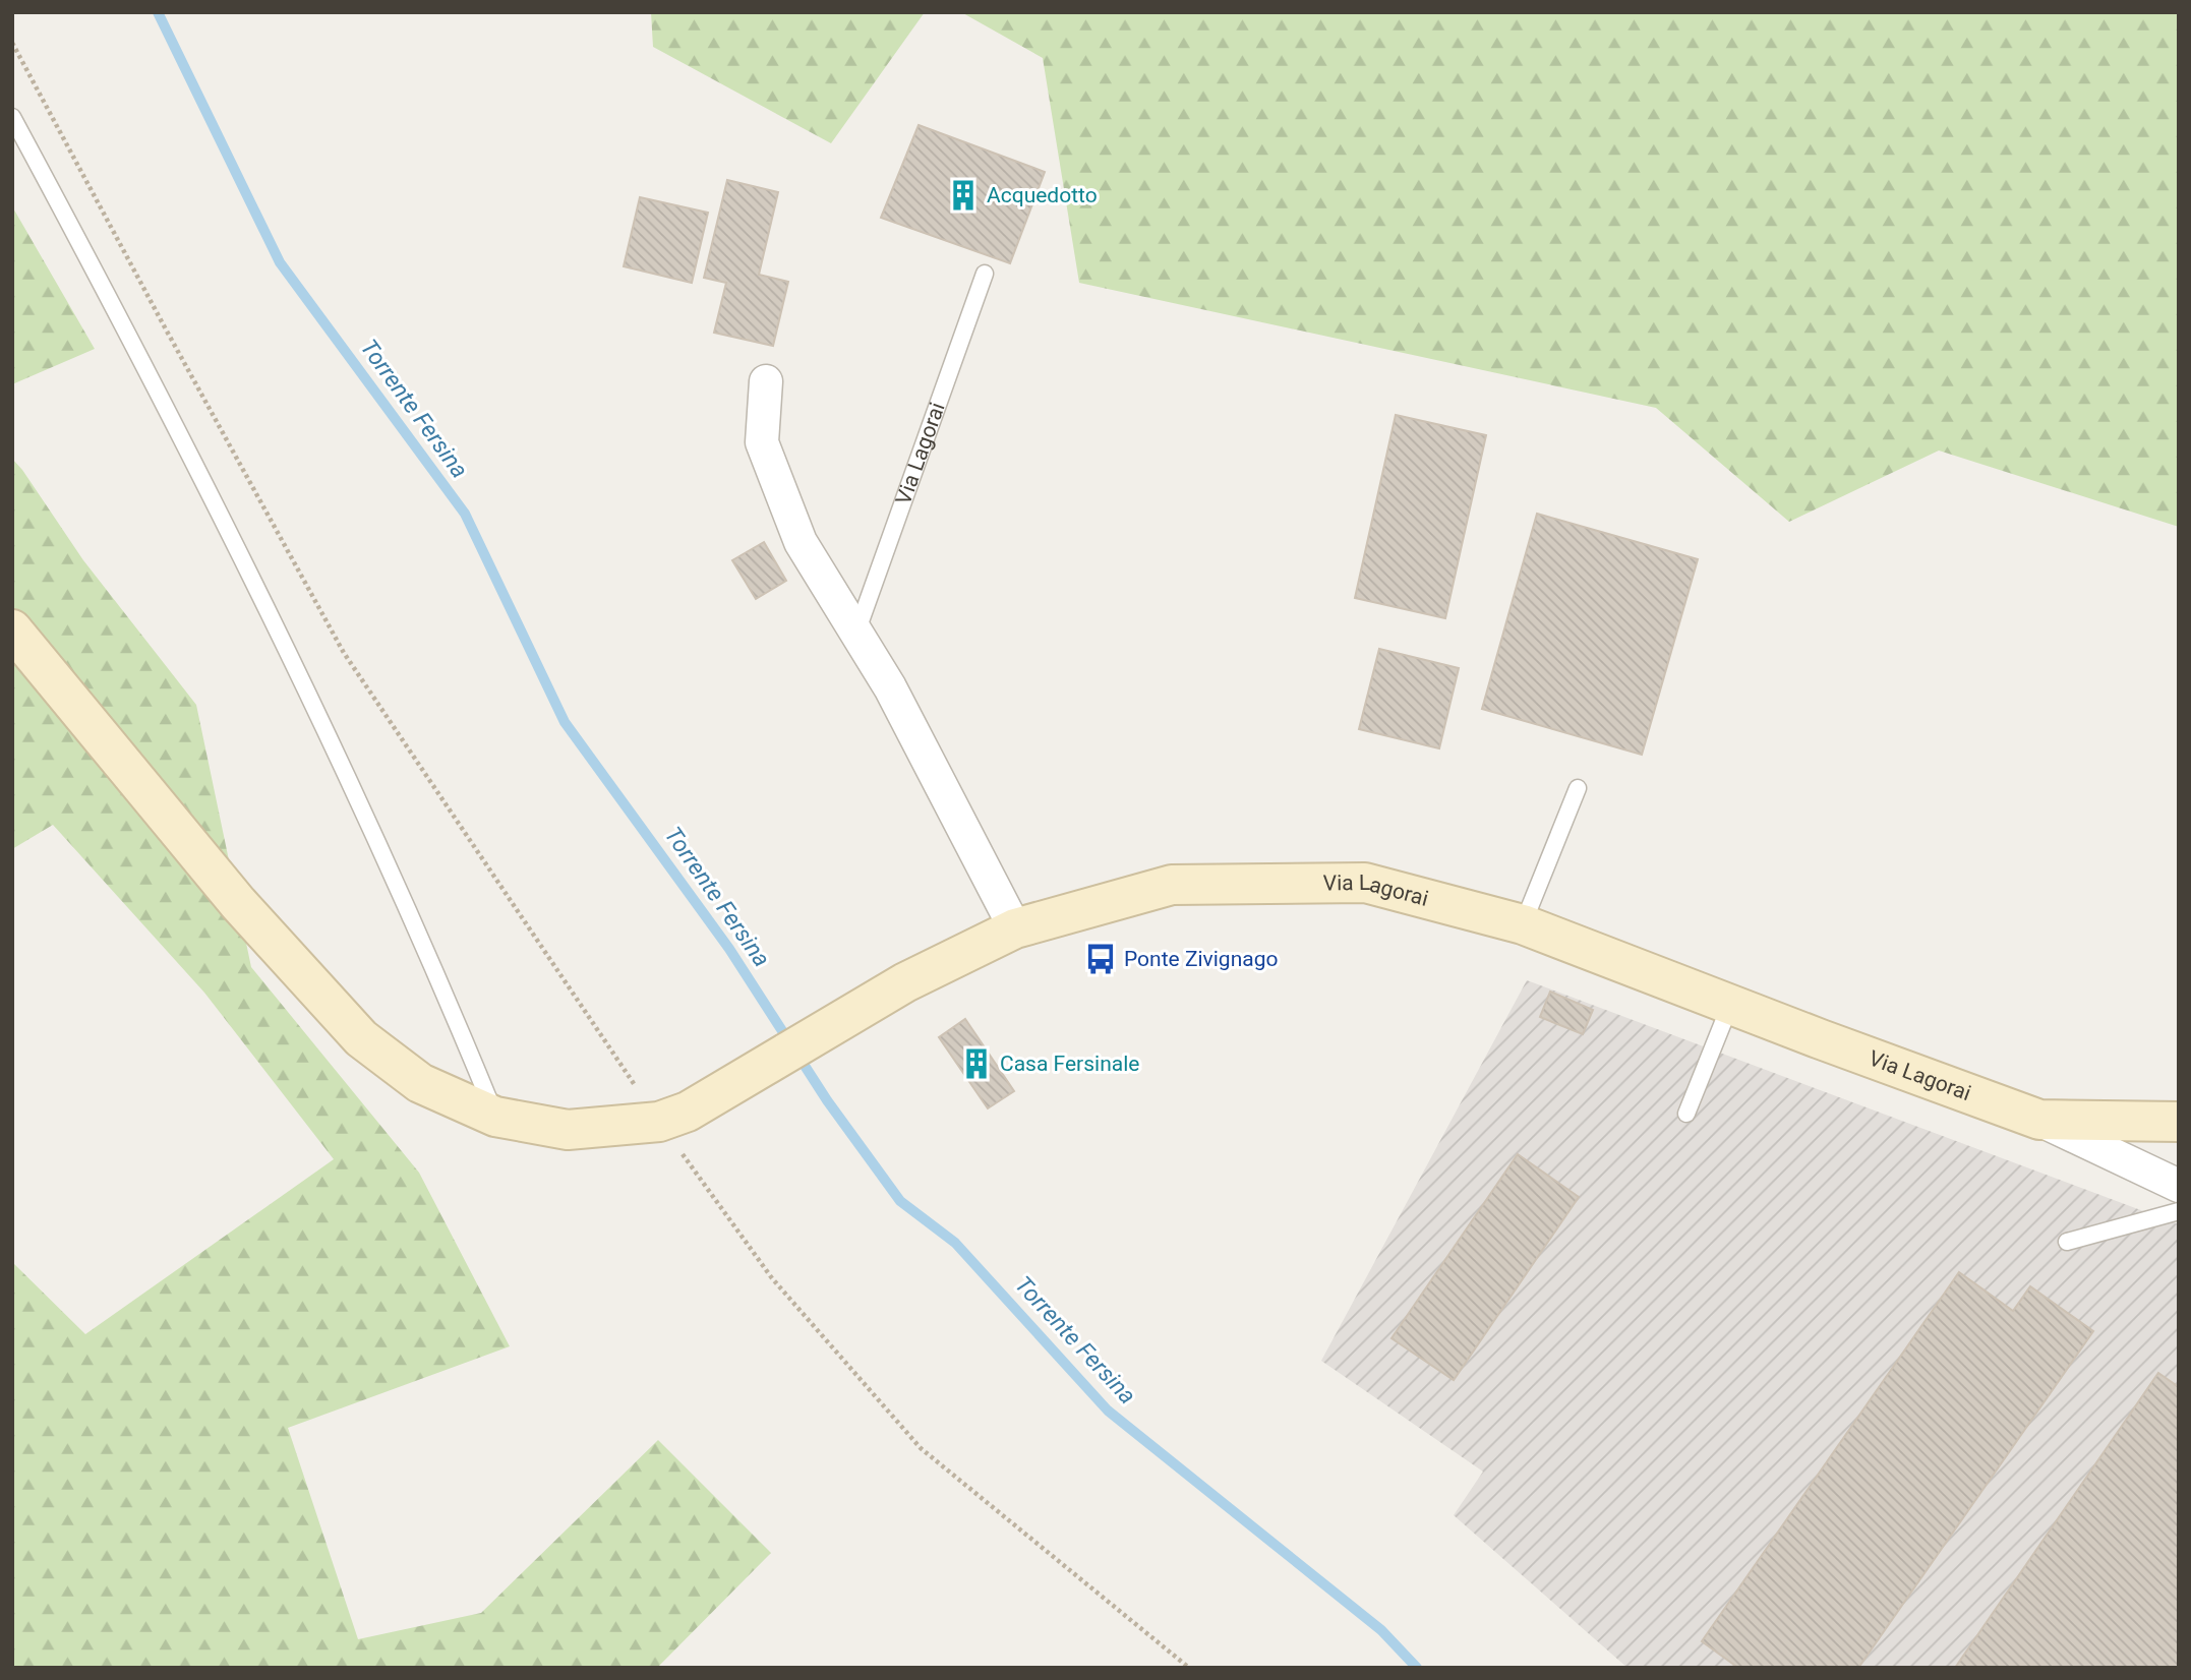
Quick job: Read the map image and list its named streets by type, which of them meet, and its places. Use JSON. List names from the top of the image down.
{
  "streets": {
    "main road": ["Via Lagorai"]
  },
  "water": ["Torrente Fersina"],
  "places": {
    "building": ["Acquedotto", "Casa Fersinale"],
    "bus stop": ["Ponte Zivignago"]
  }
}
